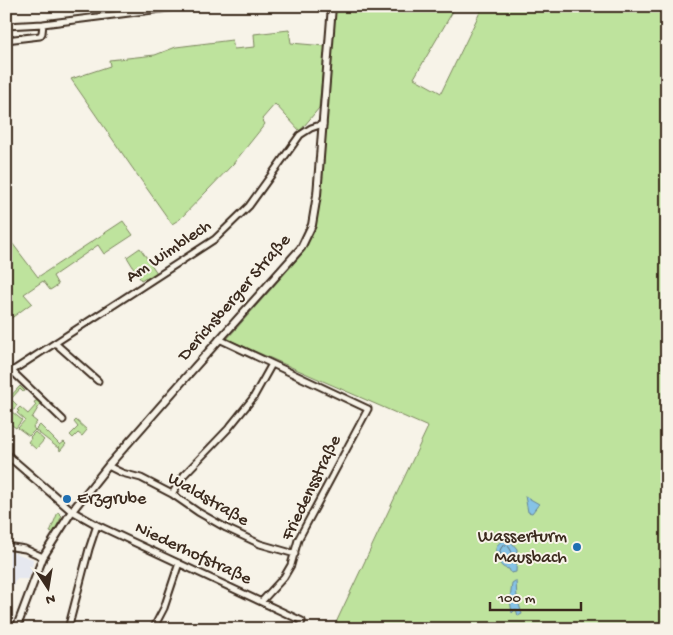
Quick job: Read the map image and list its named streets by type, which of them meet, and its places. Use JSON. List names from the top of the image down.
{
  "streets": {
    "street": [
      "Am Wimblech",
      "Derichsberger Straße",
      "Friedensstraße",
      "Waldstraße",
      "Niederhofstraße"
    ]
  },
  "crossings": [
    ["Am Wimblech", "Derichsberger Straße"],
    ["Derichsberger Straße", "Waldstraße"],
    ["Derichsberger Straße", "Niederhofstraße"],
    ["Friedensstraße", "Waldstraße"],
    ["Friedensstraße", "Niederhofstraße"]
  ],
  "places": ["Erzgrube", "Wasserturm Mausbach"],
  "scale_bar": "100 m",
  "north": "bottom"
}
